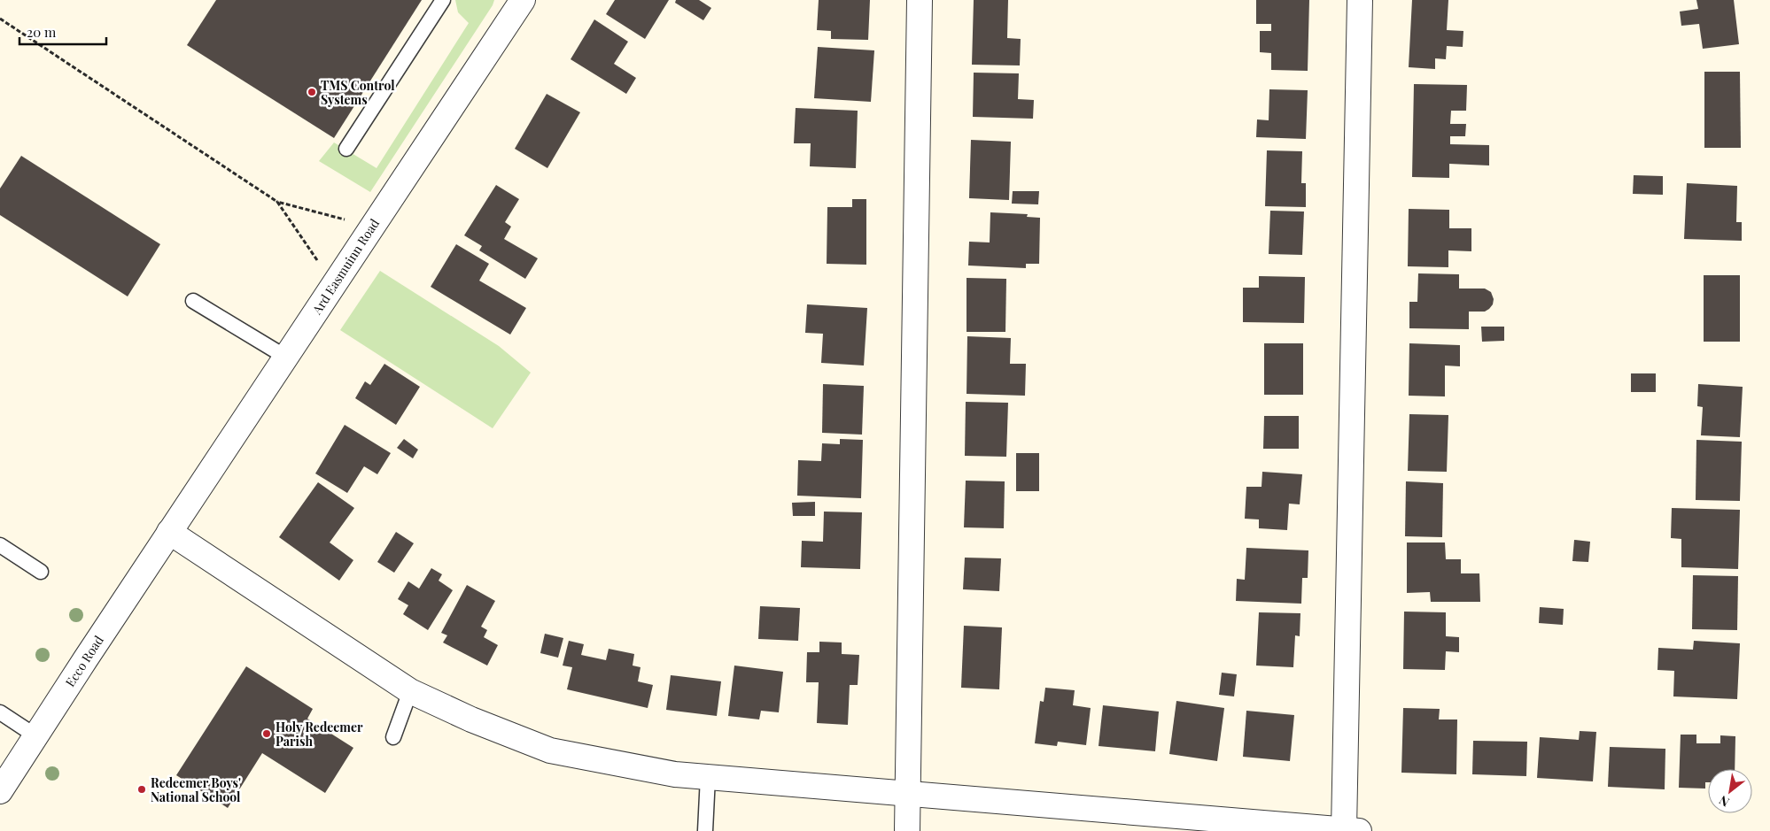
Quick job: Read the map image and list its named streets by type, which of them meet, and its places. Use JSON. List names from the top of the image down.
{
  "streets": {
    "street": ["Ard Easmuinn Road", "Ecco Road"]
  },
  "crossings": [
    ["Ard Easmuinn Road", "Ecco Road"]
  ],
  "places": ["TMS Control Systems", "Holy Redeemer Parish", "Redeemer Boys' National School"],
  "scale_bar": "20 m",
  "north": "bottom left"
}
